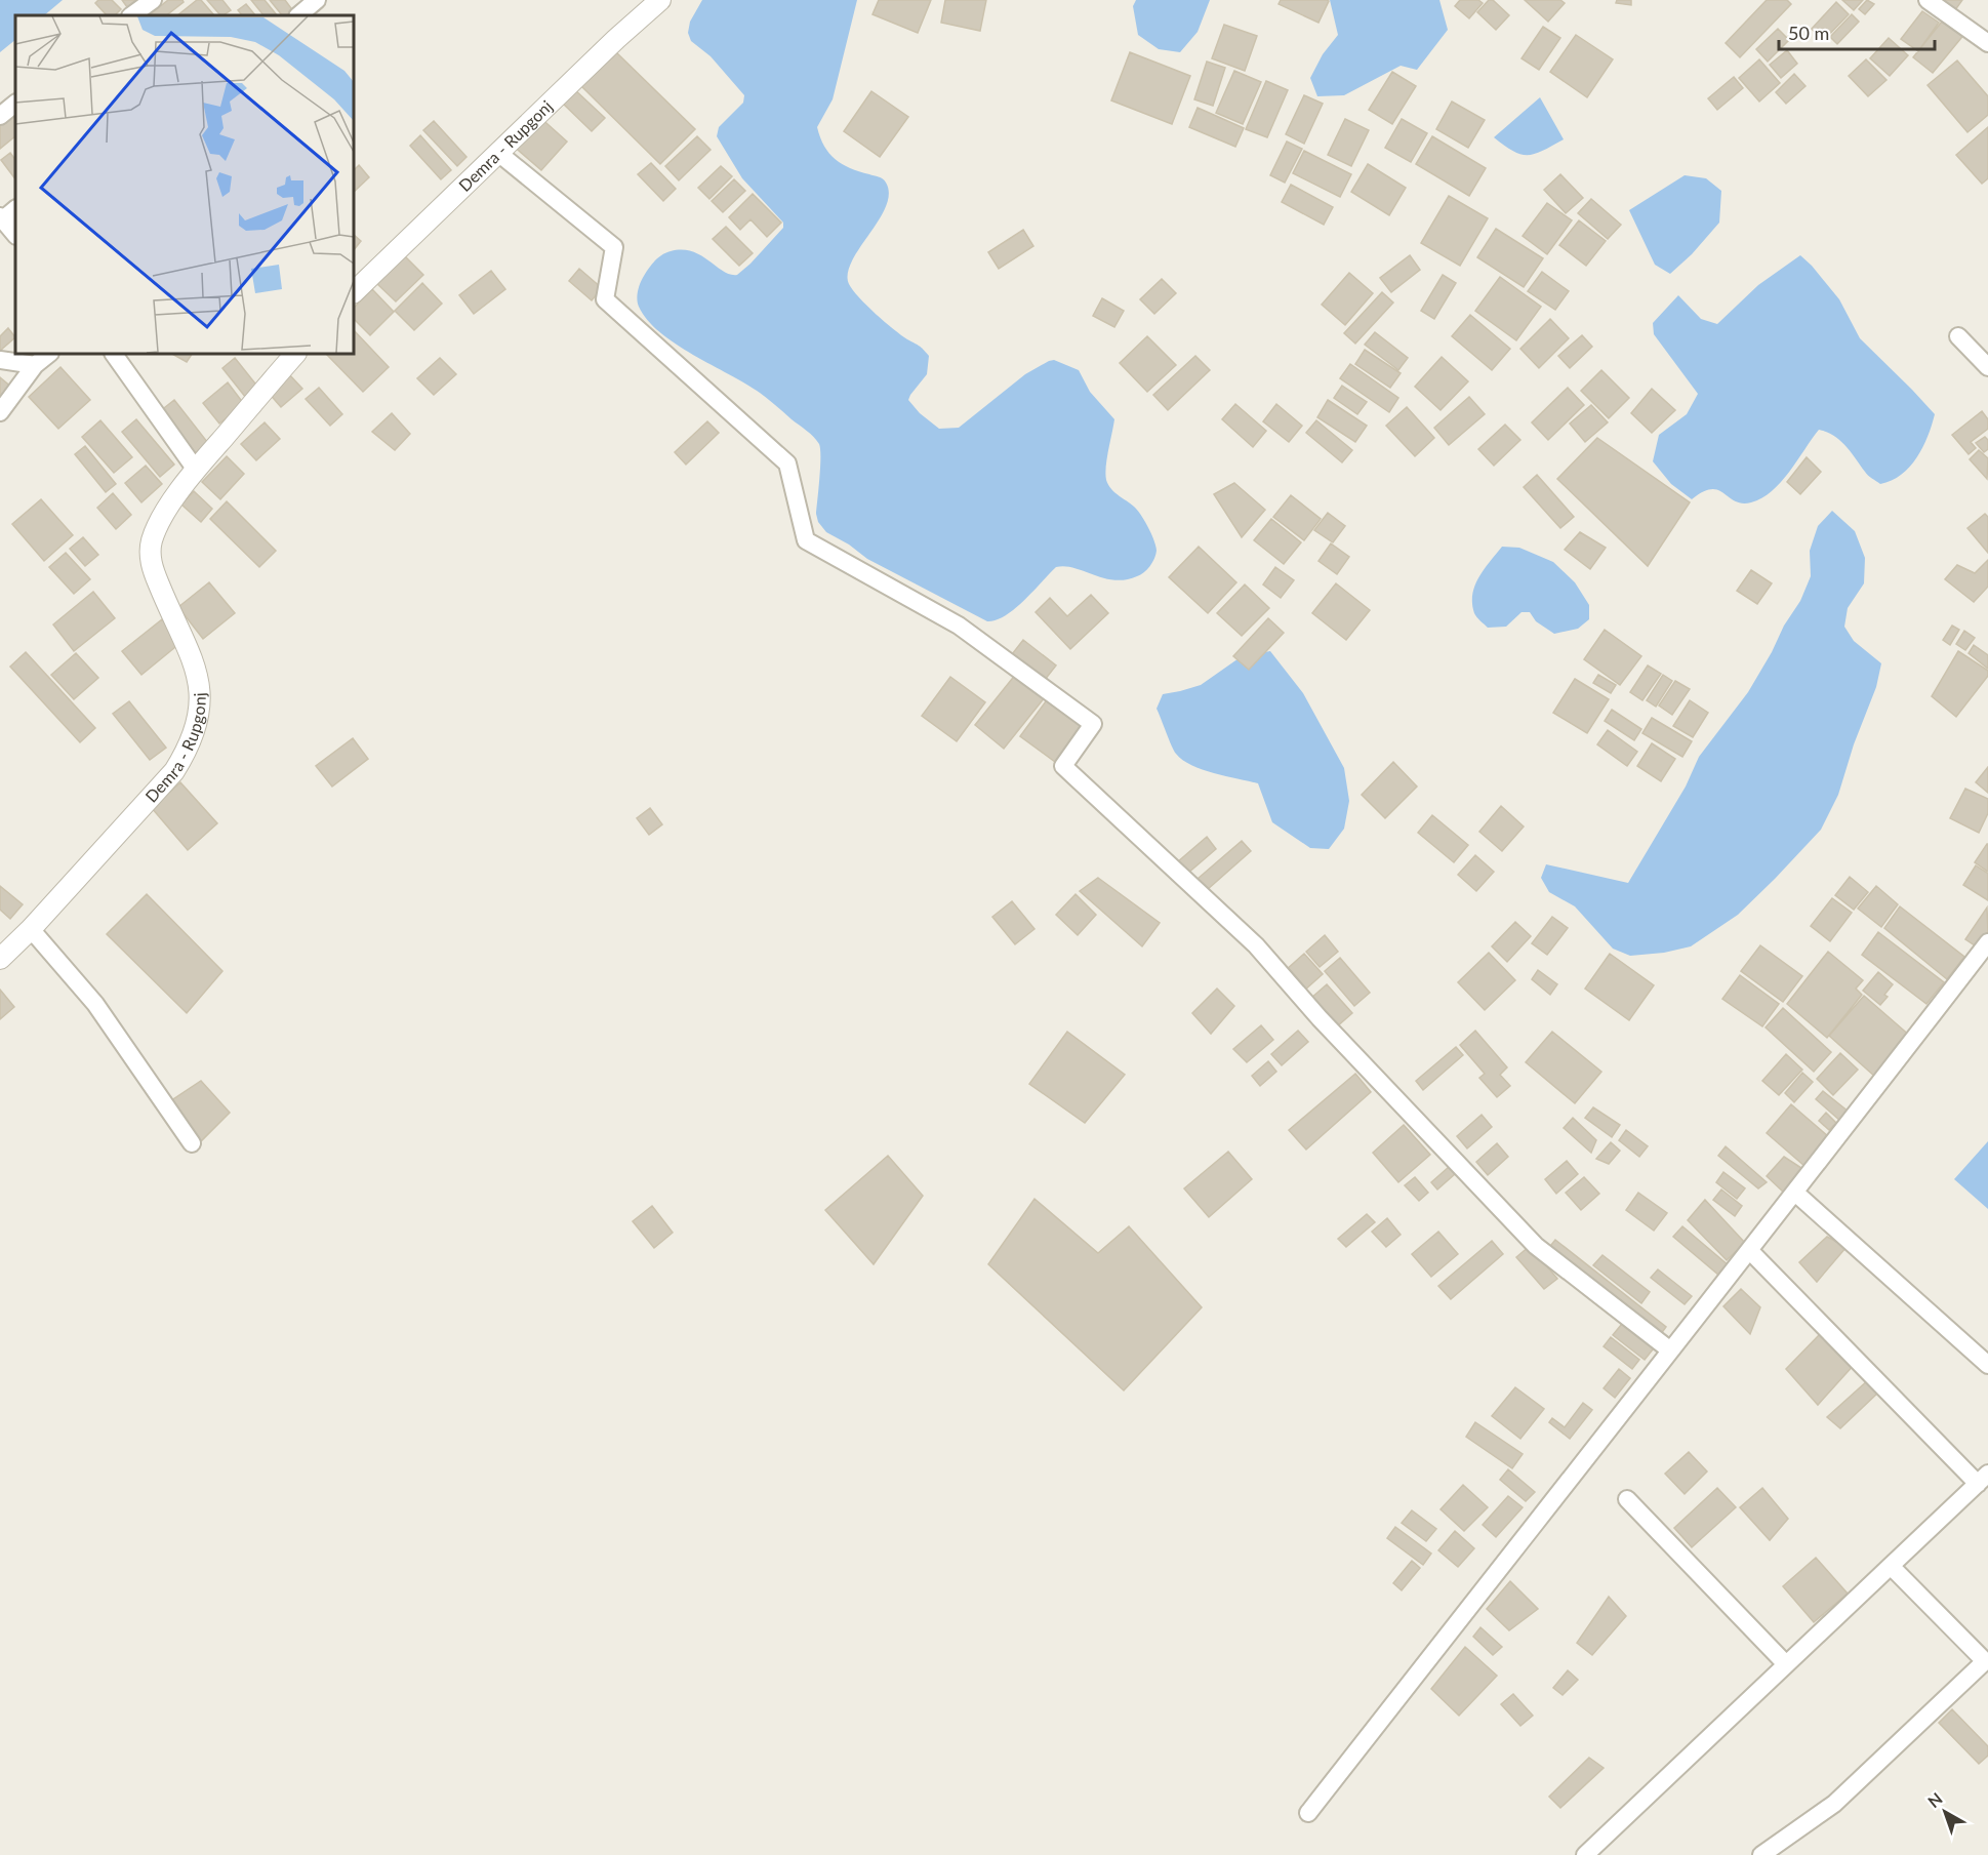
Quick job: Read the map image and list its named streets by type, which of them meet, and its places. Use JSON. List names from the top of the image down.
{
  "streets": {
    "street": ["Demra - Rupgonj"]
  },
  "scale_bar": "50 m",
  "north": "top left"
}
